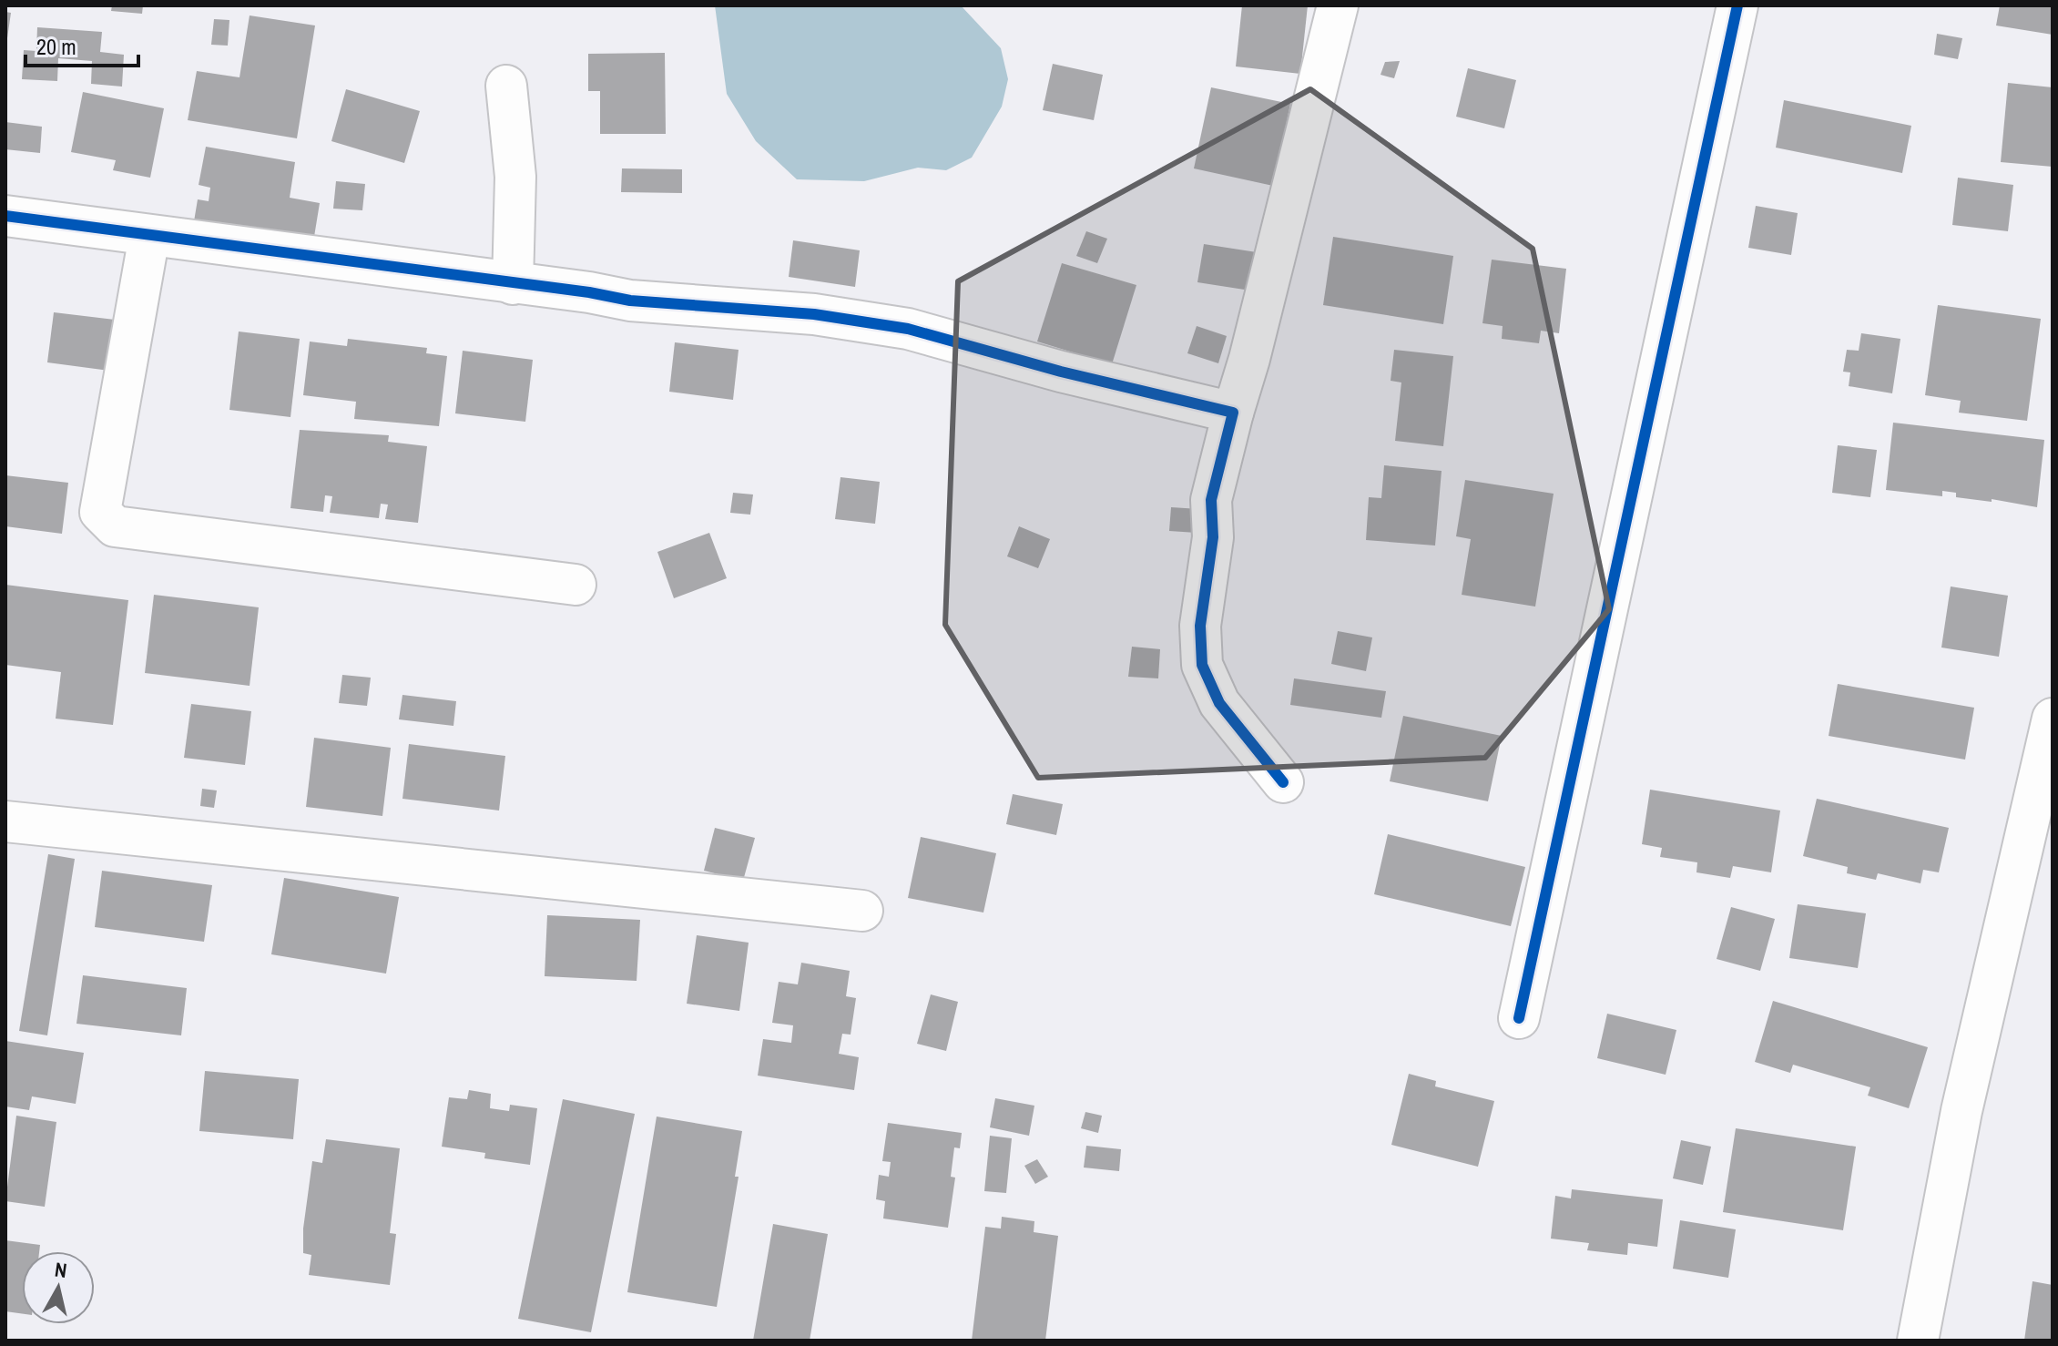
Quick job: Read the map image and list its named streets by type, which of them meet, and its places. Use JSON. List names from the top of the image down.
{
  "scale_bar": "20 m",
  "north": "top"
}
